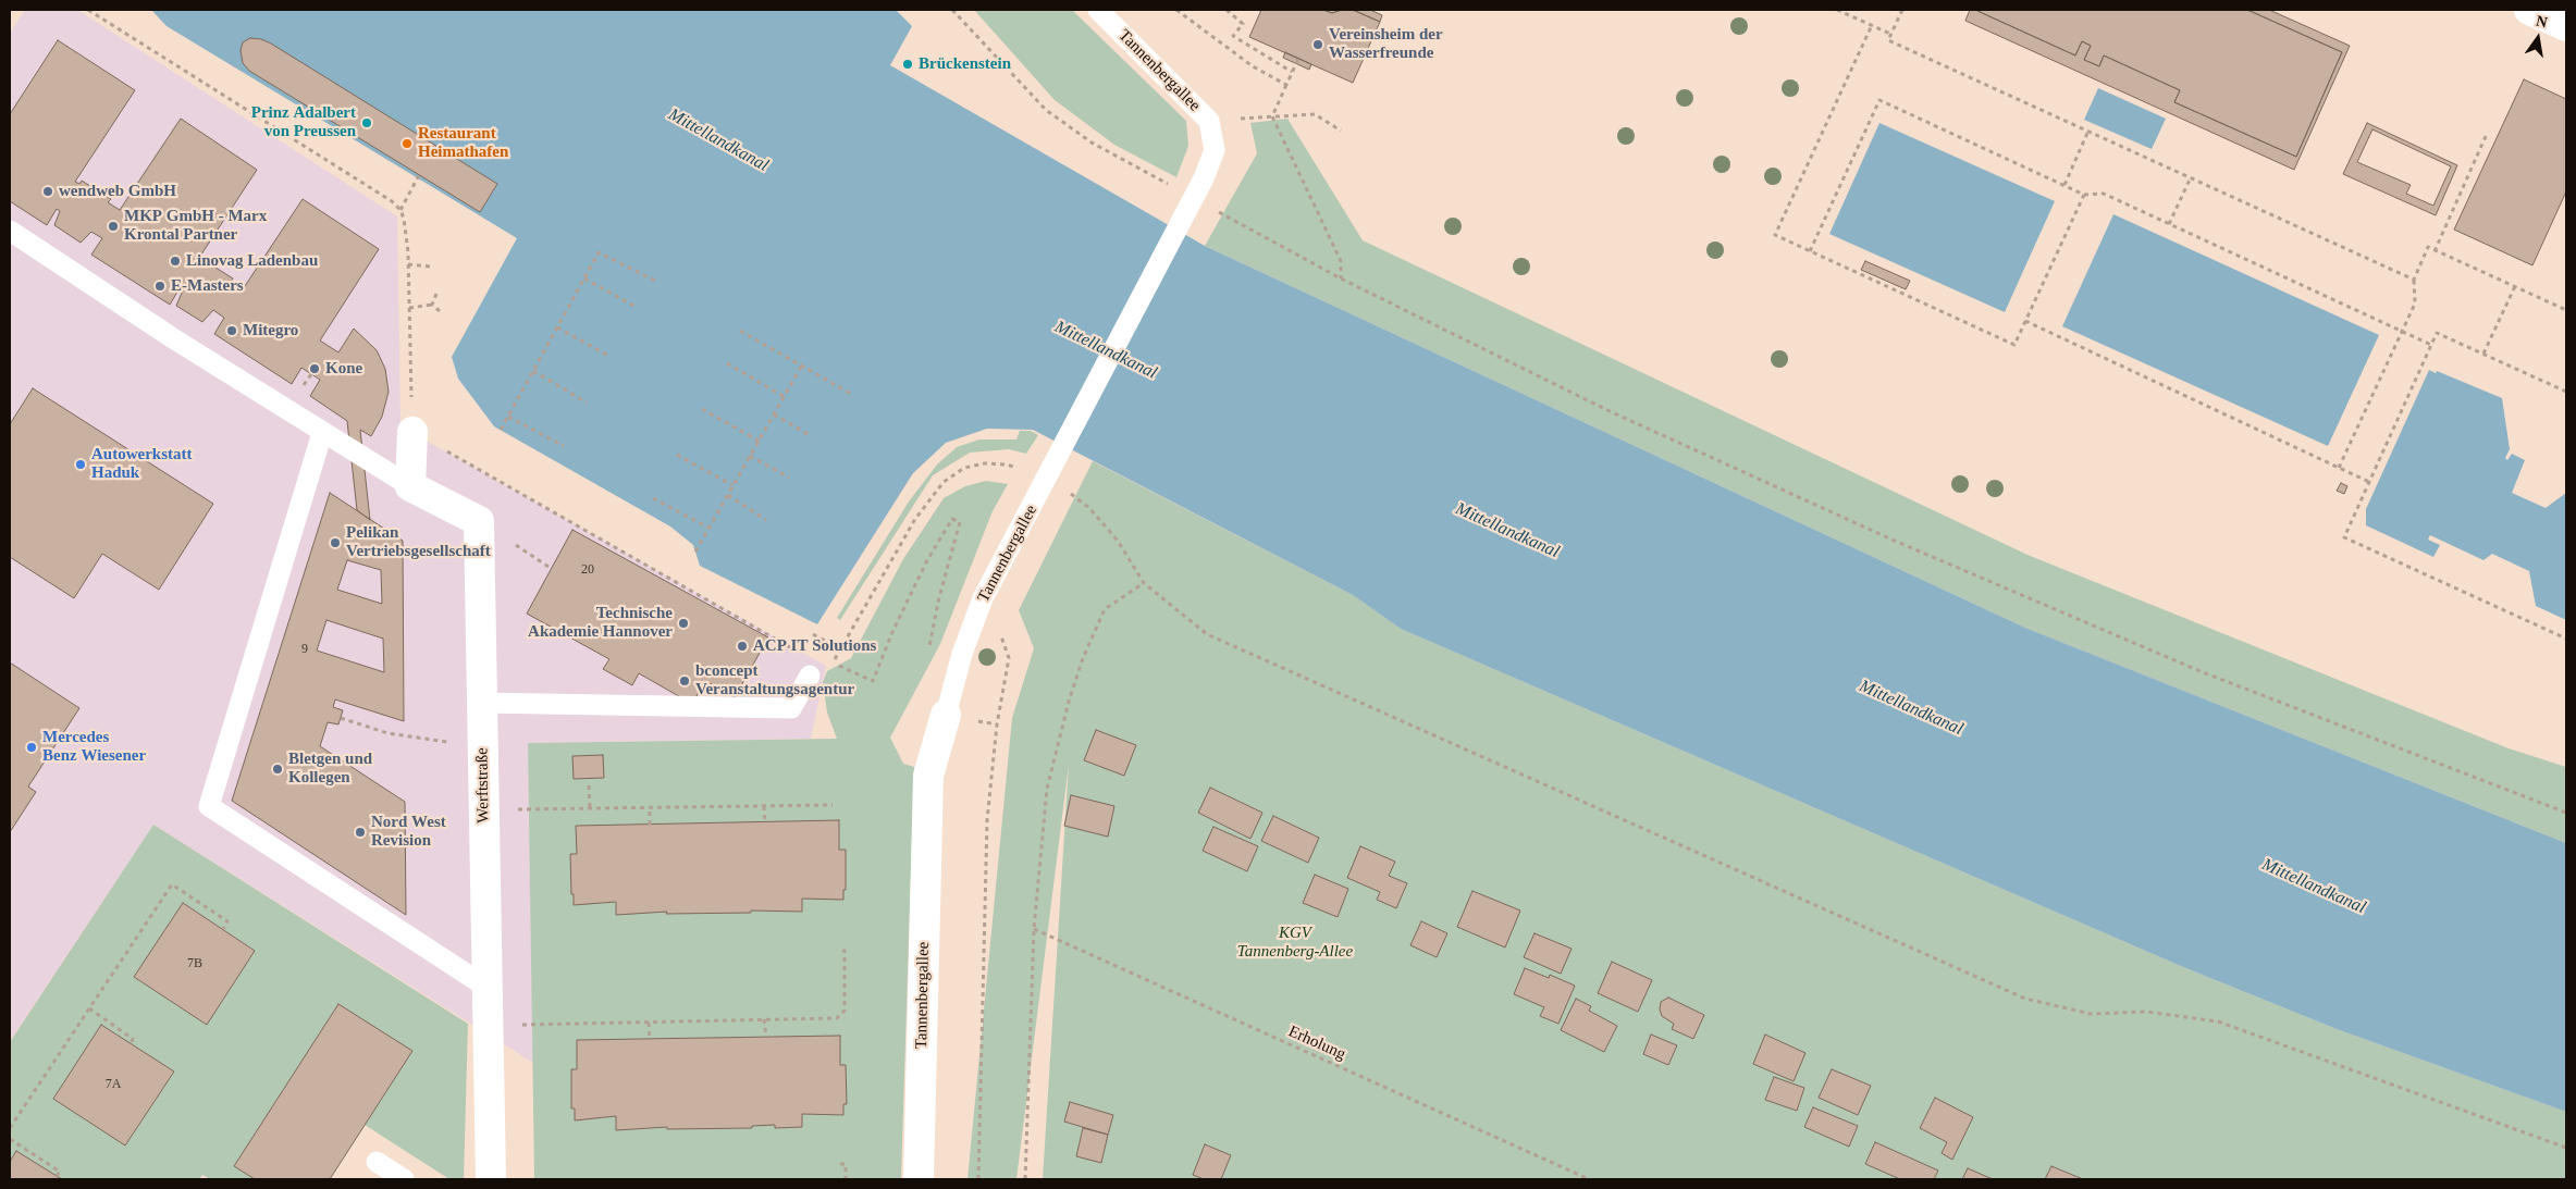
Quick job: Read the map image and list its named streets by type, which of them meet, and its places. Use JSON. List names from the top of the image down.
{
  "streets": {
    "street": ["Tannenbergallee", "Werftstraße"],
    "path": ["Erholung"]
  },
  "water": ["Mittellandkanal"],
  "parks": ["KGV Tannenberg-Allee"],
  "places": [
    "Vereinsheim der Wasserfreunde",
    "Brückenstein",
    "Prinz Adalbert von Preussen",
    "Restaurant Heimathafen",
    "wendweb GmbH",
    "MKP GmbH - Marx Krontal Partner",
    "Linovag Ladenbau",
    "E-Masters",
    "Mitegro",
    "Kone",
    "Autowerkstatt Haduk",
    "Pelikan Vertriebsgesellschaft",
    "Technische Akademie Hannover",
    "ACP IT Solutions",
    "bconcept Veranstaltungsagentur",
    "Mercedes Benz Wiesener",
    "Bletgen und Kollegen",
    "Nord West Revision"
  ],
  "house_numbers": [
    "20",
    "9",
    "7B",
    "7A"
  ],
  "north": "top"
}
